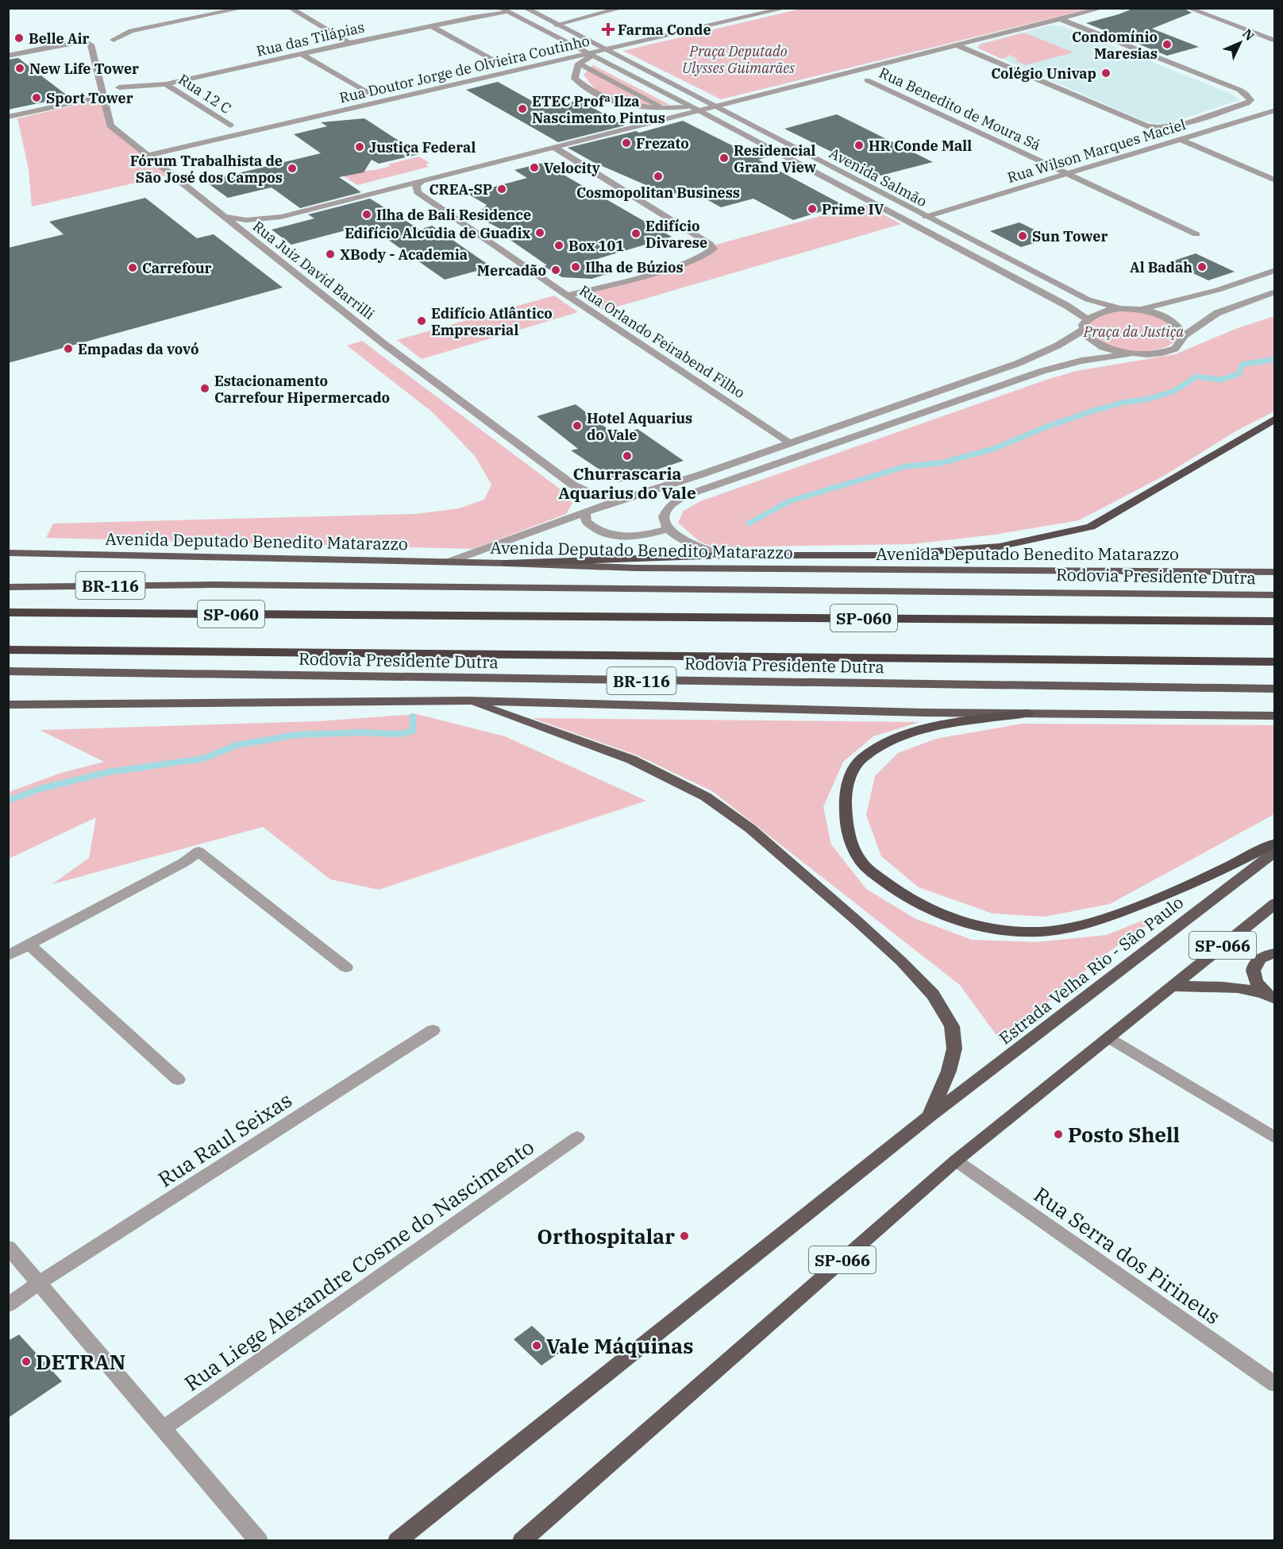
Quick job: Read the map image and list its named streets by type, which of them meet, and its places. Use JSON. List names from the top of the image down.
{
  "streets": {
    "highway": ["Rodovia Presidente Dutra", "SP-060"],
    "main road": [
      "Avenida Deputado Benedito Matarazzo",
      "BR-116",
      "SP-066",
      "Estrada Velha Rio - São Paulo"
    ],
    "street": [
      "Rua das Tilápias",
      "Rua Doutor Jorge de Olvieira Coutinho",
      "Rua 12 C",
      "Rua Benedito de Moura Sá",
      "Rua Wilson Marques Maciel",
      "Avenida Salmão",
      "Rua Juiz David Barrilli",
      "Rua Orlando Feirabend Filho",
      "Rua Raul Seixas",
      "Rua Serra dos Pirineus",
      "Rua Liege Alexandre Cosme do Nascimento"
    ]
  },
  "crossings": [
    ["Rua das Tilápias", "Rua 12 C"],
    ["Rua das Tilápias", "Avenida Salmão"],
    ["Rua Doutor Jorge de Olvieira Coutinho", "Avenida Salmão"],
    ["Rua Doutor Jorge de Olvieira Coutinho", "Rua Juiz David Barrilli"],
    ["Rua Benedito de Moura Sá", "Rua Wilson Marques Maciel"],
    ["Rua Wilson Marques Maciel", "Avenida Salmão"],
    ["SP-066", "Estrada Velha Rio - São Paulo"],
    ["SP-066", "Rua Serra dos Pirineus"]
  ],
  "parks": ["Praça Deputado Ulysses Guimarães", "Praça da Justiça"],
  "places": {
    "health": ["Farma Conde"],
    "other": [
      "Belle Air",
      "Condomínio Maresias",
      "New Life Tower",
      "Colégio Univap",
      "Sport Tower",
      "ETEC Profª Ilza Nascimento Pintus",
      "Frezato",
      "HR Conde Mall",
      "Justiça Federal",
      "Residencial Grand View",
      "Velocity",
      "Fórum Trabalhista de São José dos Campos",
      "Cosmopolitan Business",
      "CREA-SP",
      "Prime IV",
      "Ilha de Bali Residence",
      "Edifício Alcudia de Guadix",
      "Edifício Divarese",
      "Sun Tower",
      "Box 101",
      "XBody - Academia",
      "Ilha de Búzios",
      "Al Badah",
      "Carrefour",
      "Mercadão",
      "Edifício Atlântico Empresarial",
      "Empadas da vovó",
      "Estacionamento Carrefour Hipermercado",
      "Hotel Aquarius do Vale",
      "Churrascaria Aquarius do Vale",
      "Posto Shell",
      "Orthospitalar",
      "Vale Máquinas",
      "DETRAN"
    ]
  },
  "north": "top right"
}
